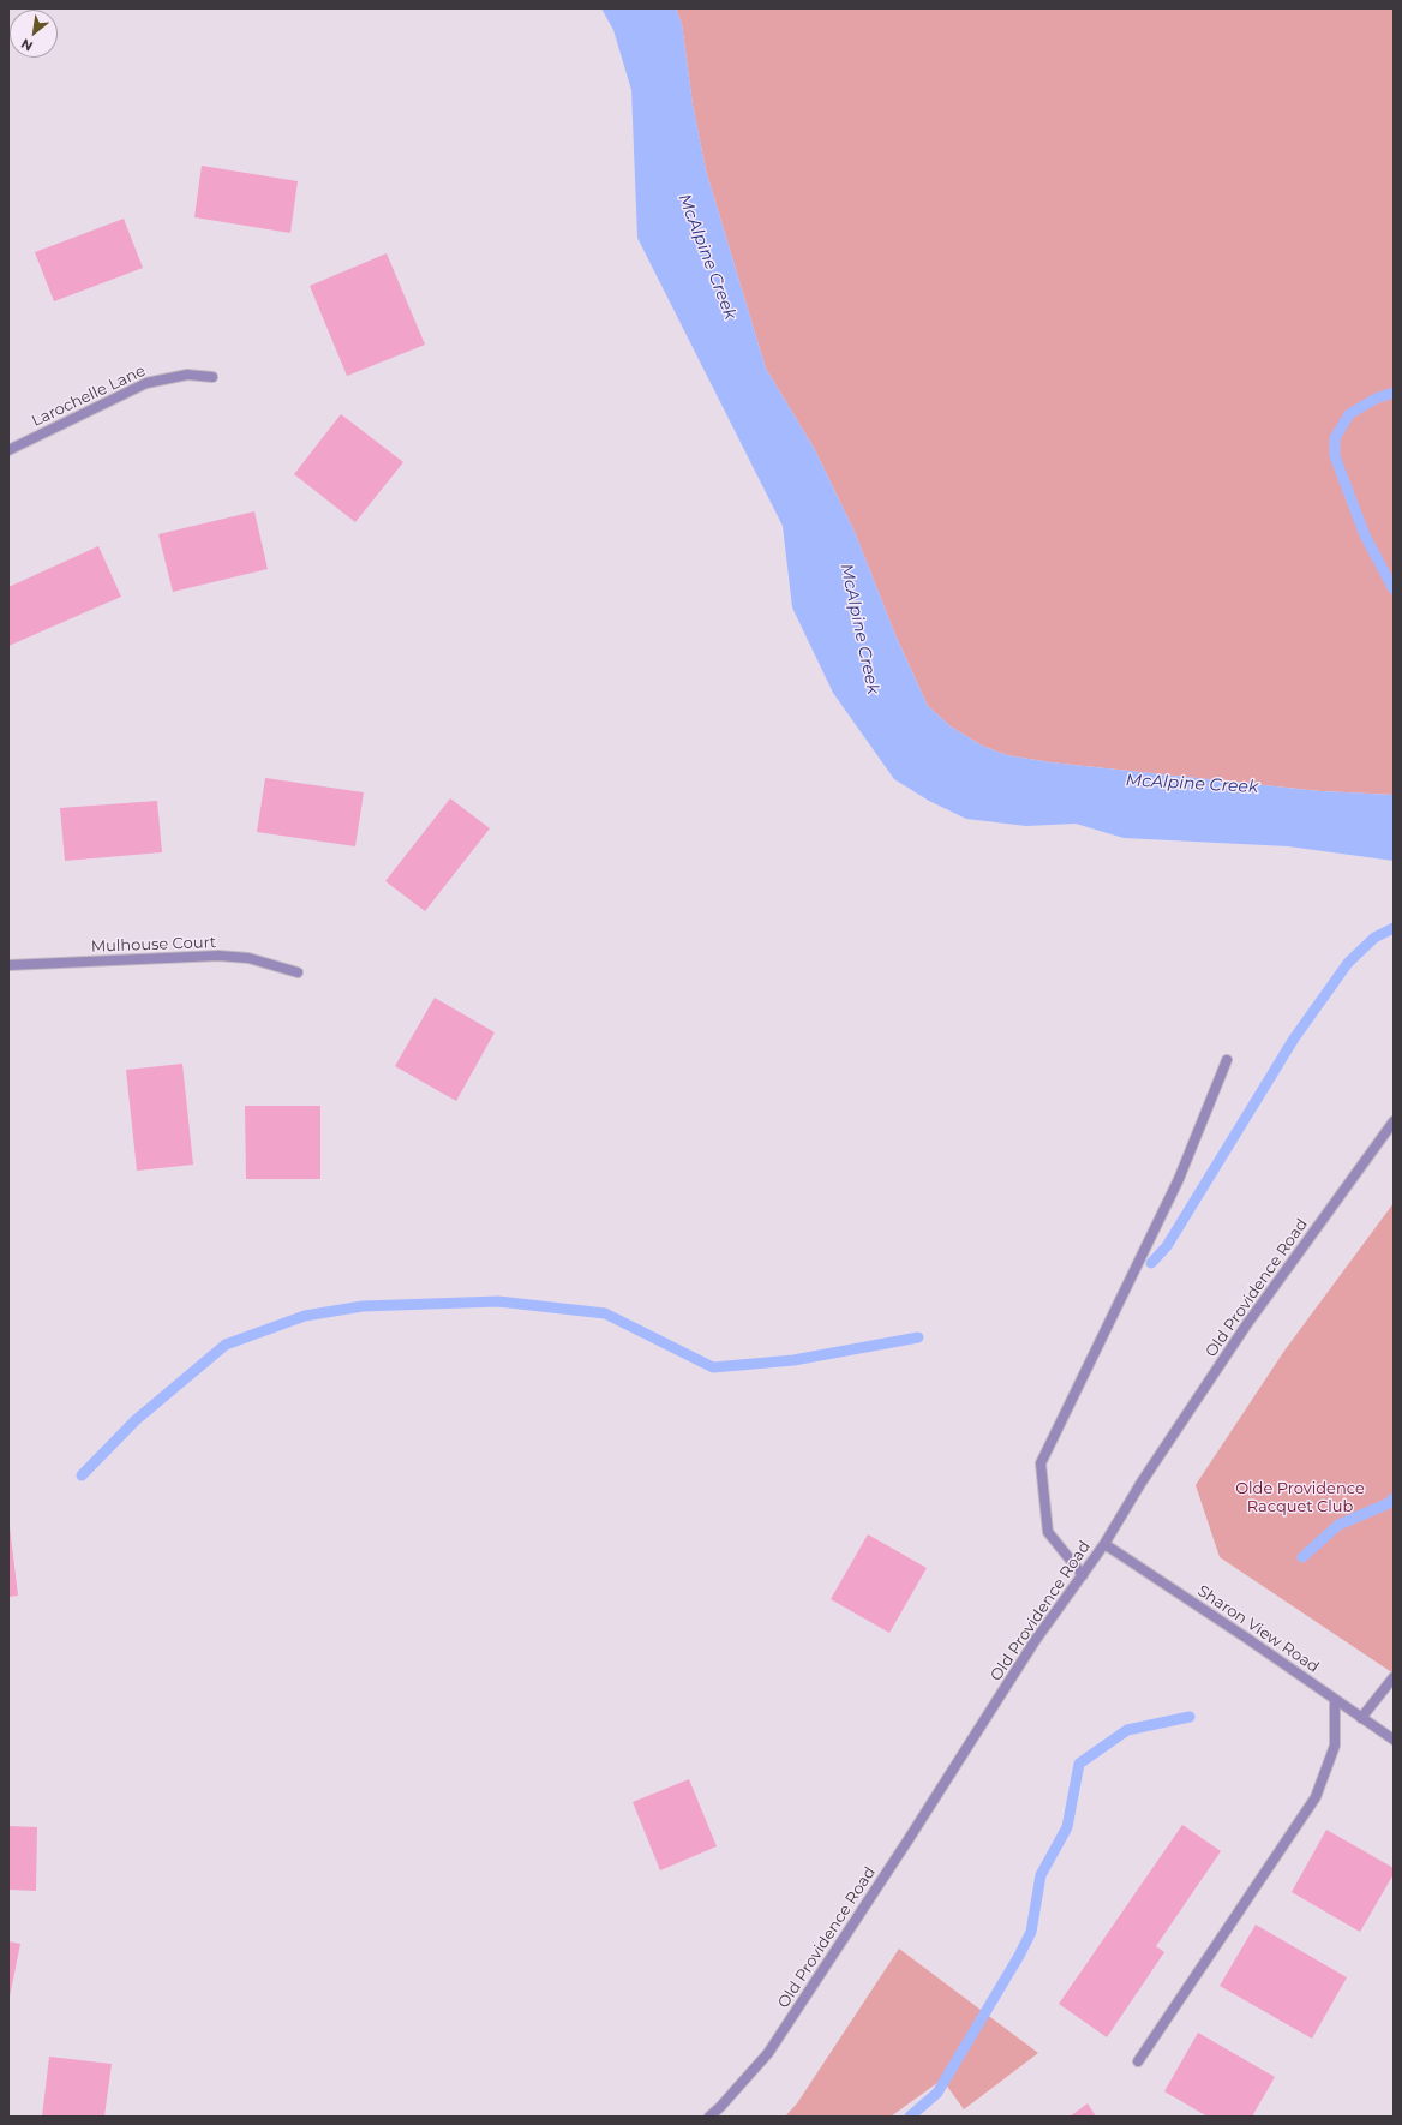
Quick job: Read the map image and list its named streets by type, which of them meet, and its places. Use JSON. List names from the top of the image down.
{
  "streets": {
    "street": [
      "Larochelle Lane",
      "Mulhouse Court",
      "Old Providence Road",
      "Sharon View Road"
    ]
  },
  "crossings": [
    ["Old Providence Road", "Sharon View Road"]
  ],
  "water": ["McAlpine Creek"],
  "parks": ["Olde Providence Racquet Club"],
  "north": "bottom left"
}
